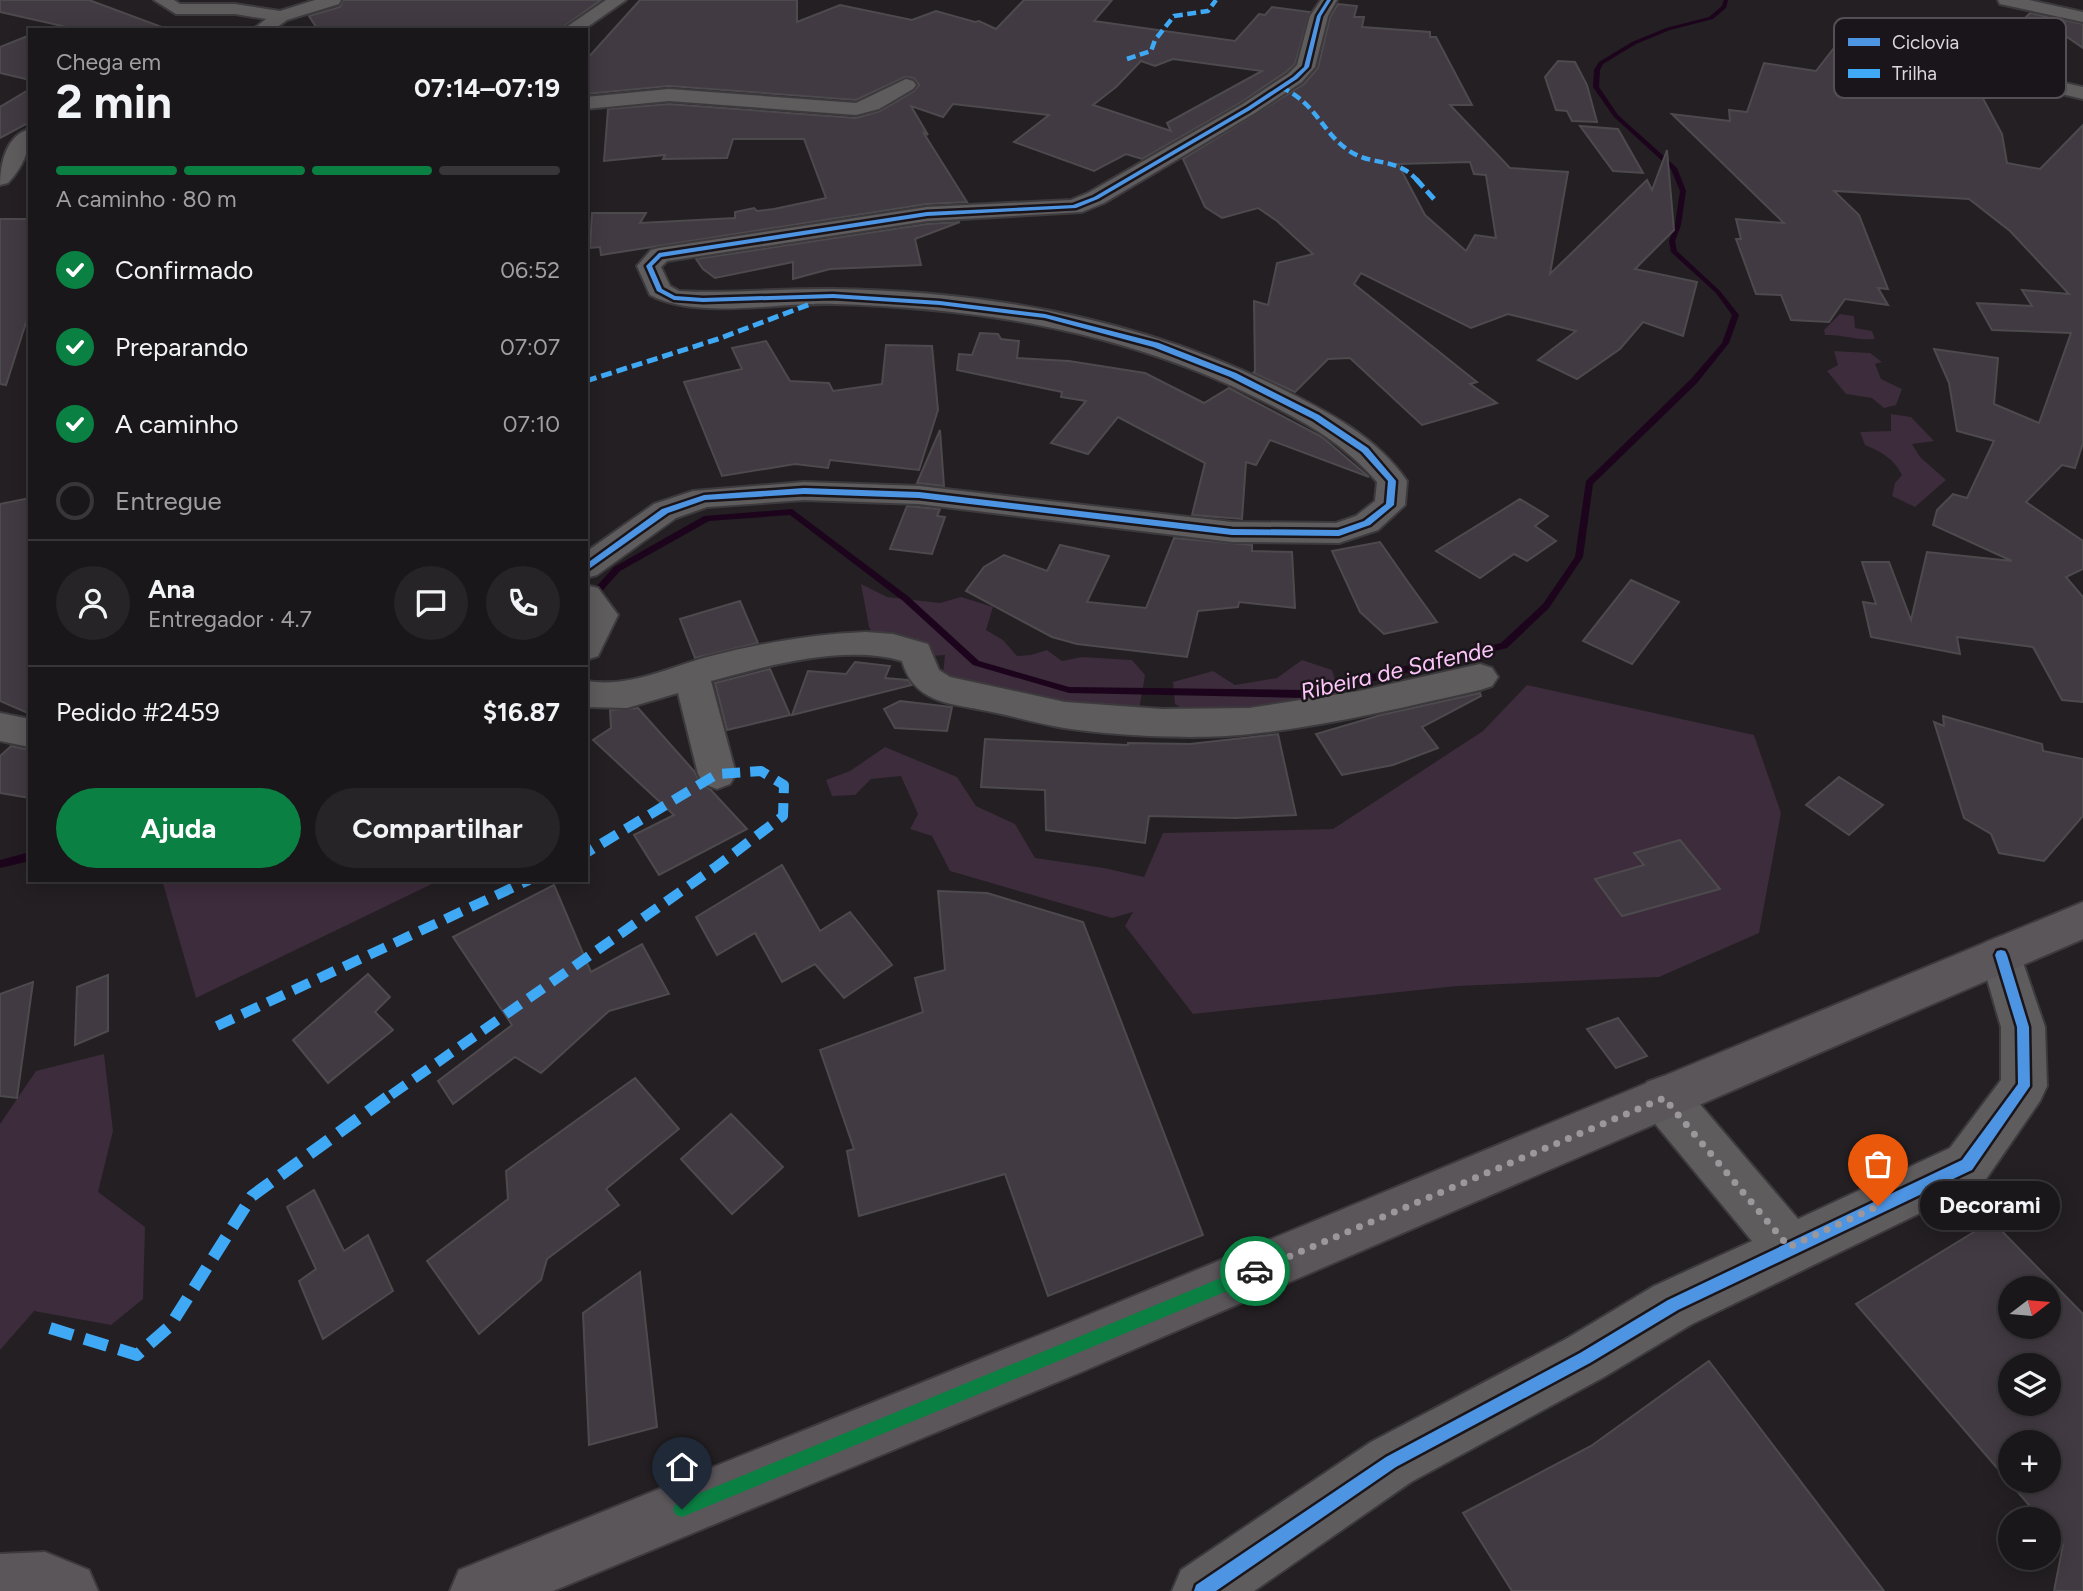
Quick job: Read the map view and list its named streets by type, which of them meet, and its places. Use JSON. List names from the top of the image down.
{
  "water": ["Ribeira de Safende"],
  "places": ["Decorami"],
  "legend": ["Ciclovia", "Trilha"],
  "north": "right",
  "page": {
    "heading": ["2 min", "Chega em", "07:14–07:19"],
    "panel": [
      "Ana",
      "Entregador · 4.7",
      "Pedido #2459",
      "$16.87"
    ],
    "bar": "A caminho · 80 m",
    "list": [
      ["Confirmado", "06:52"],
      ["Preparando", "07:07"],
      ["A caminho", "07:10"],
      "Entregue"
    ],
    "buttons": ["Ajuda", "Compartilhar"],
    "bubble": "Decorami",
    "map_buttons": ["+", "−"]
  }
}
